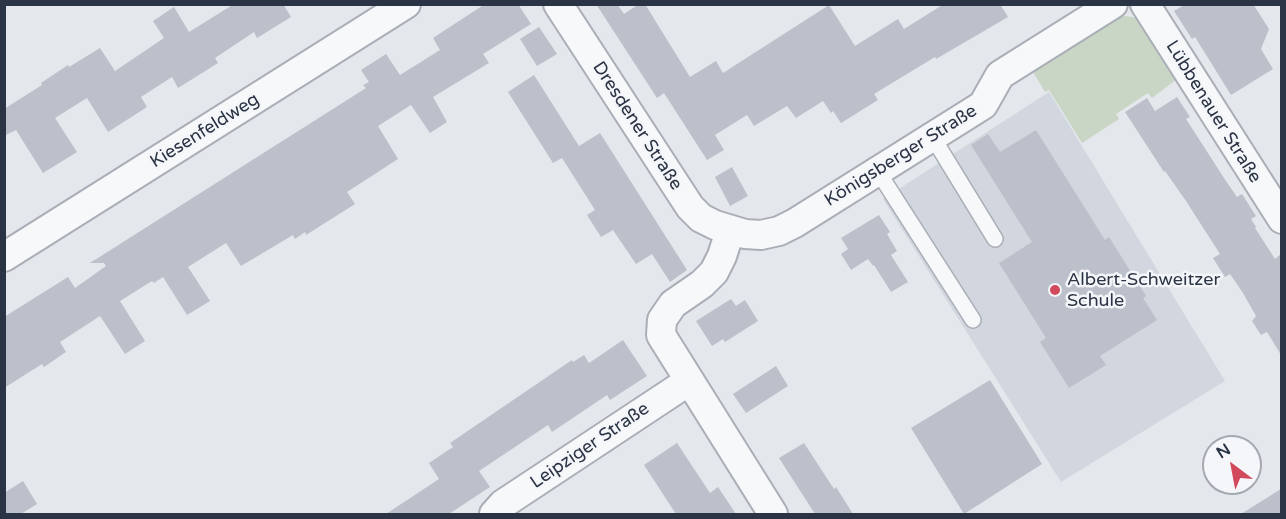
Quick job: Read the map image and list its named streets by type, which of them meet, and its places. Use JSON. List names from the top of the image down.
{
  "streets": {
    "street": [
      "Lübbenauer Straße",
      "Dresdener Straße",
      "Kiesenfeldweg",
      "Königsberger Straße",
      "Leipziger Straße"
    ]
  },
  "crossings": [
    ["Dresdener Straße", "Königsberger Straße"]
  ],
  "places": ["Albert-Schweitzer Schule"],
  "north": "top left"
}
